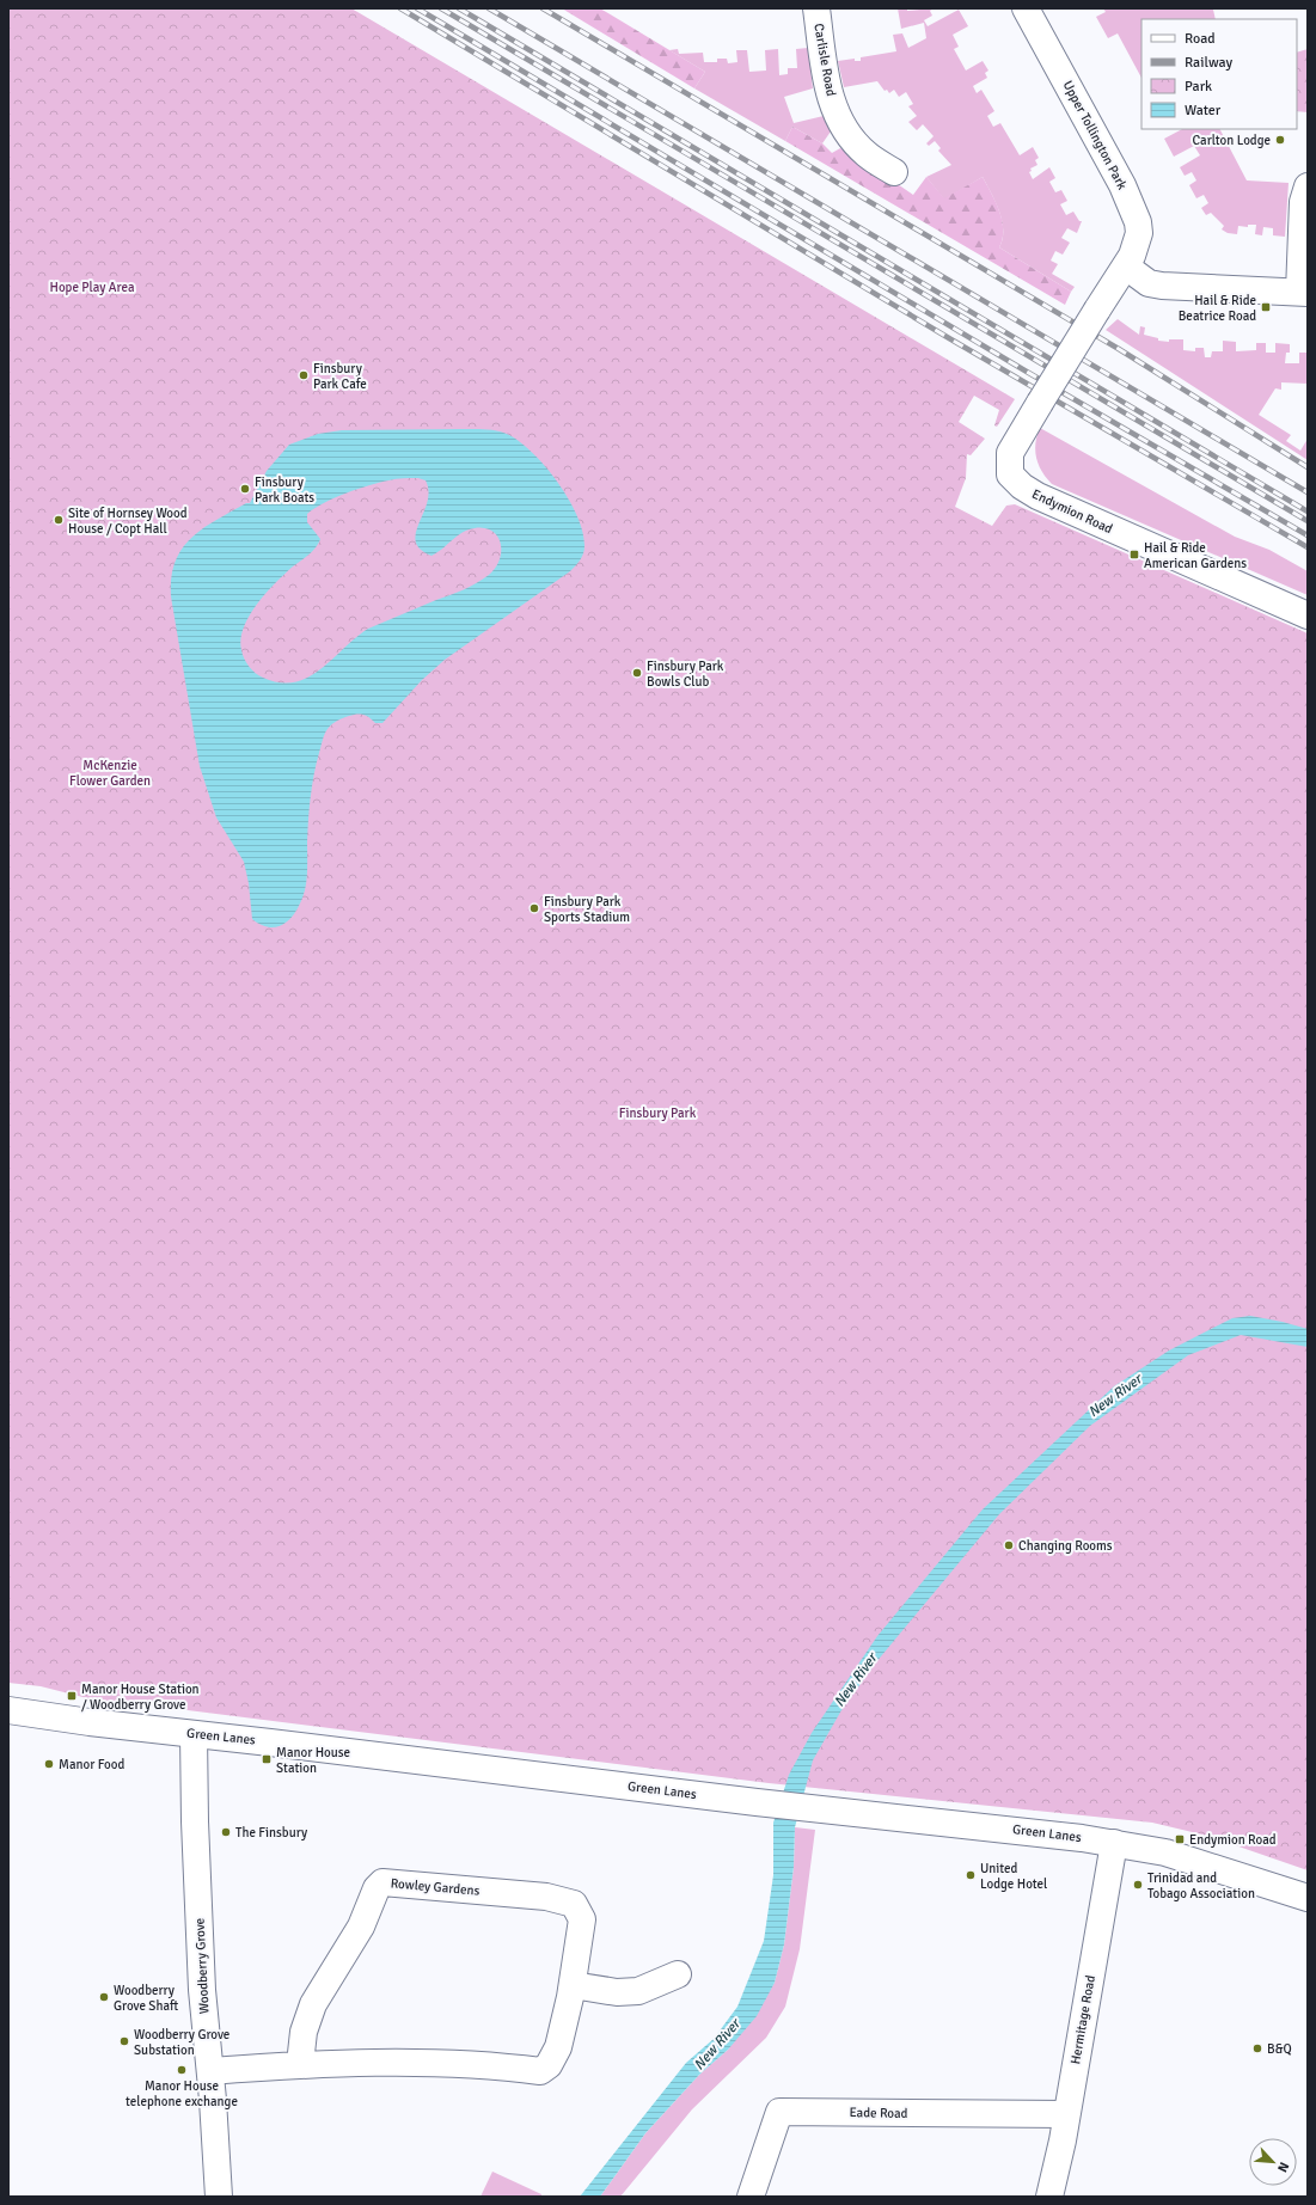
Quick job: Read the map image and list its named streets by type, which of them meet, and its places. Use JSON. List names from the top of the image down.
{
  "streets": {
    "street": [
      "Carlisle Road",
      "Upper Tollington Park",
      "Endymion Road",
      "Green Lanes",
      "Rowley Gardens",
      "Woodberry Grove",
      "Hermitage Road",
      "Eade Road"
    ]
  },
  "crossings": [
    ["Upper Tollington Park", "Endymion Road"],
    ["Green Lanes", "Woodberry Grove"],
    ["Green Lanes", "Hermitage Road"],
    ["Rowley Gardens", "Woodberry Grove"],
    ["Hermitage Road", "Eade Road"]
  ],
  "water": ["New River"],
  "parks": ["Hope Play Area", "McKenzie Flower Garden", "Finsbury Park"],
  "places": {
    "other": [
      "Carlton Lodge",
      "Finsbury Park Cafe",
      "Finsbury Park Boats",
      "Site of Hornsey Wood House / Copt Hall",
      "Finsbury Park Bowls Club",
      "Finsbury Park Sports Stadium",
      "Changing Rooms",
      "Manor Food",
      "The Finsbury",
      "United Lodge Hotel",
      "Trinidad and Tobago Association",
      "Woodberry Grove Shaft",
      "Woodberry Grove Substation",
      "B&Q",
      "Manor House telephone exchange"
    ],
    "transit": [
      "Hail & Ride Beatrice Road",
      "Hail & Ride American Gardens",
      "Manor House Station / Woodberry Grove",
      "Manor House Station",
      "Endymion Road"
    ]
  },
  "legend": [
    "Road",
    "Railway",
    "Park",
    "Water"
  ],
  "north": "bottom right"
}
